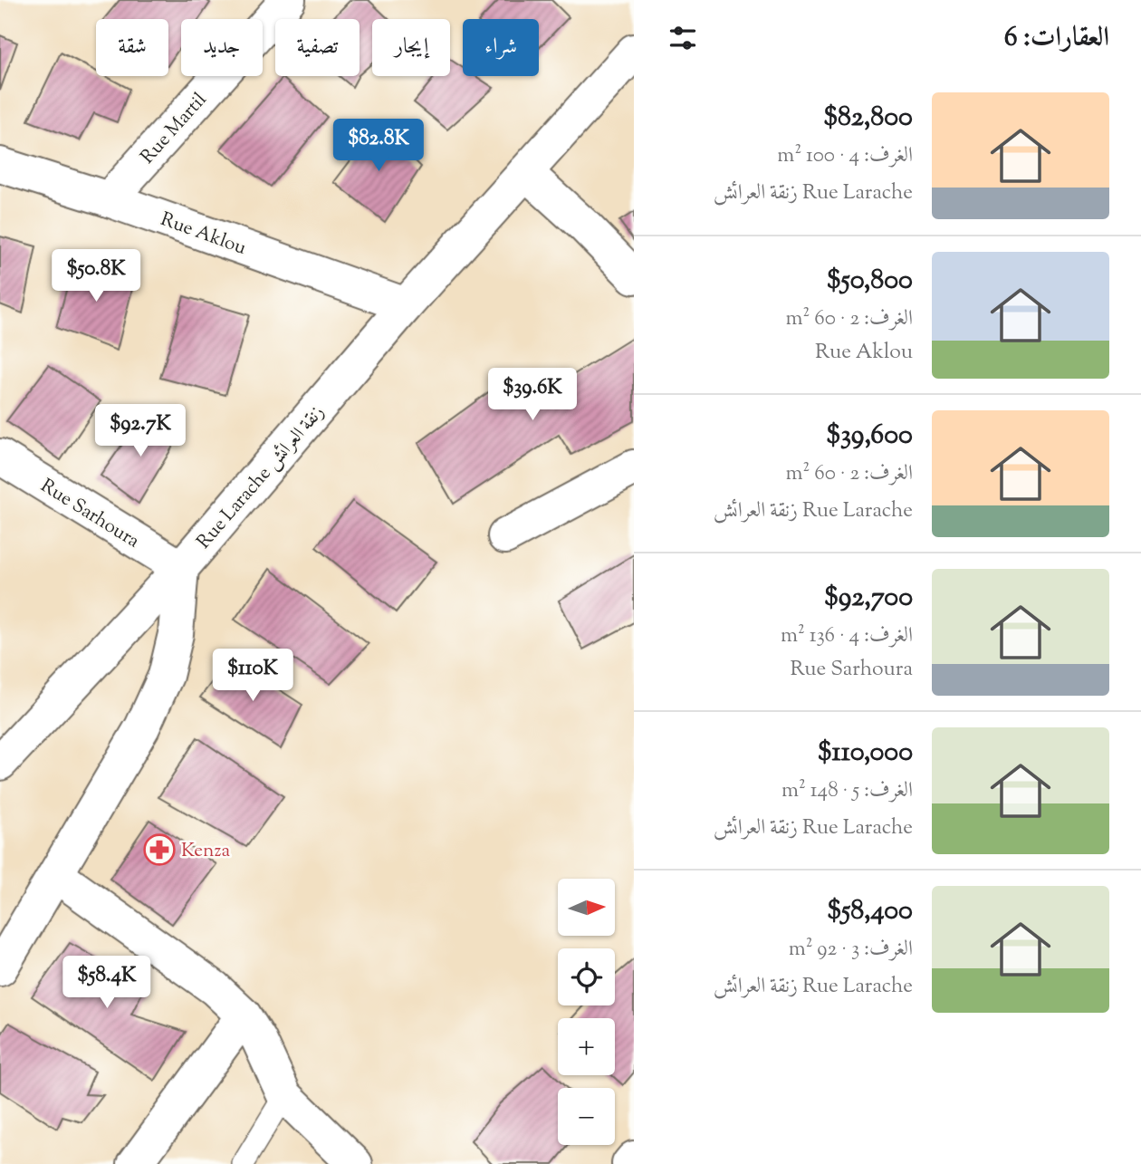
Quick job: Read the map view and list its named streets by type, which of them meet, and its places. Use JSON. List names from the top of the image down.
{
  "streets": {
    "street": [
      "Rue Martil",
      "Rue Aklou",
      "Rue Larache زنقة العرائش",
      "Rue Sarhoura"
    ]
  },
  "crossings": [
    ["Rue Martil", "Rue Aklou"],
    ["Rue Aklou", "Rue Larache زنقة العرائش"],
    ["Rue Larache زنقة العرائش", "Rue Sarhoura"]
  ],
  "places": {
    "pharmacy": ["Kenza"]
  },
  "north": "right",
  "page": {
    "heading": "العقارات: 6",
    "chip": [
      "شراء",
      "إيجار",
      "تصفية",
      "جديد",
      "شقة"
    ],
    "list": [
      {
        "name": "$82,800",
        "note": "الغرف: 4 · 100 m² · Rue Larache زنقة العرائش"
      },
      {
        "name": "$50,800",
        "note": "الغرف: 2 · 60 m² · Rue Aklou"
      },
      {
        "name": "$39,600",
        "note": "الغرف: 2 · 60 m² · Rue Larache زنقة العرائش"
      },
      {
        "name": "$92,700",
        "note": "الغرف: 4 · 136 m² · Rue Sarhoura"
      },
      {
        "name": "$110,000",
        "note": "الغرف: 5 · 148 m² · Rue Larache زنقة العرائش"
      },
      {
        "name": "$58,400",
        "note": "الغرف: 3 · 92 m² · Rue Larache زنقة العرائش"
      }
    ],
    "price": [
      "$82.8K",
      "$50.8K",
      "$39.6K",
      "$92.7K",
      "$110K",
      "$58.4K"
    ],
    "map_buttons": ["+", "−"]
  }
}
